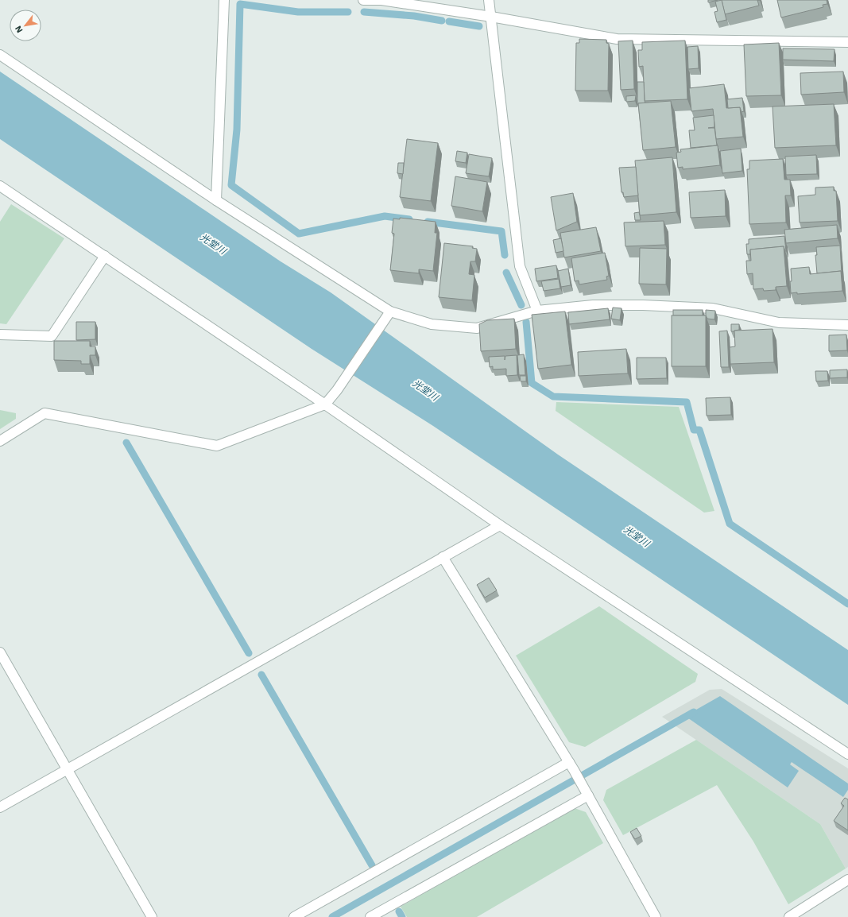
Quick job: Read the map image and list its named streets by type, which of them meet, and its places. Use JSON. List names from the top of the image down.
{
  "water": ["光堂川"],
  "north": "bottom left"
}
